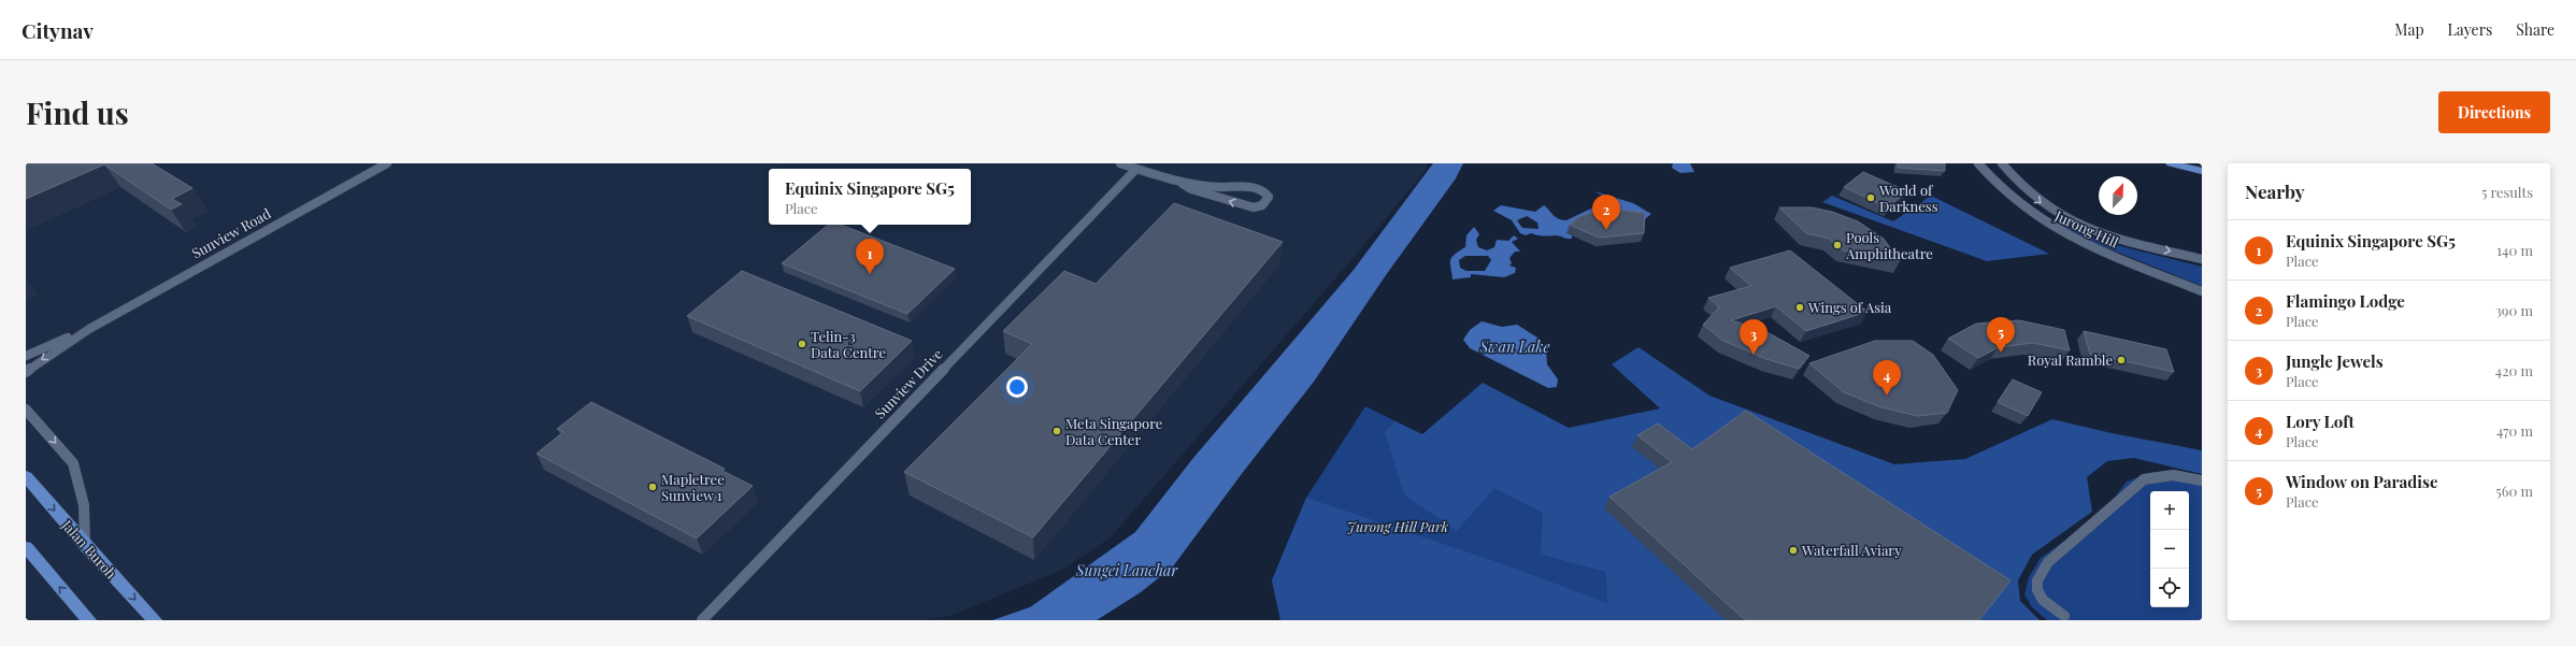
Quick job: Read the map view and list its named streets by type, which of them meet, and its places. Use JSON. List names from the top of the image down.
{
  "streets": {
    "main road": ["Jalan Buroh"],
    "street": ["Jurong Hill", "Sunview Road", "Sunview Drive"]
  },
  "water": ["Swan Lake", "Sungei Lanchar"],
  "parks": ["Jurong Hill Park"],
  "places": [
    "World of Darkness",
    "Pools Amphitheatre",
    "Wings of Asia",
    "Telin-3 Data Centre",
    "Royal Ramble",
    "Meta Singapore Data Center",
    "Mapletree Sunview 1",
    "Waterfall Aviary"
  ],
  "north": "top right",
  "page": {
    "header": "Citynav",
    "nav": ["Map", "Layers", "Share"],
    "buttons": "Directions",
    "title": "Find us",
    "heading": ["Nearby", "5 results"],
    "popup": ["Equinix Singapore SG5", "Place"],
    "pins": [
      "2",
      "1",
      "5",
      "3",
      "4"
    ],
    "list": [
      {
        "mark": "1",
        "name": "Equinix Singapore SG5",
        "note": "Place",
        "value": "140 m"
      },
      {
        "mark": "2",
        "name": "Flamingo Lodge",
        "note": "Place",
        "value": "390 m"
      },
      {
        "mark": "3",
        "name": "Jungle Jewels",
        "note": "Place",
        "value": "420 m"
      },
      {
        "mark": "4",
        "name": "Lory Loft",
        "note": "Place",
        "value": "470 m"
      },
      {
        "mark": "5",
        "name": "Window on Paradise",
        "note": "Place",
        "value": "560 m"
      }
    ],
    "map_buttons": ["+", "−"]
  }
}
